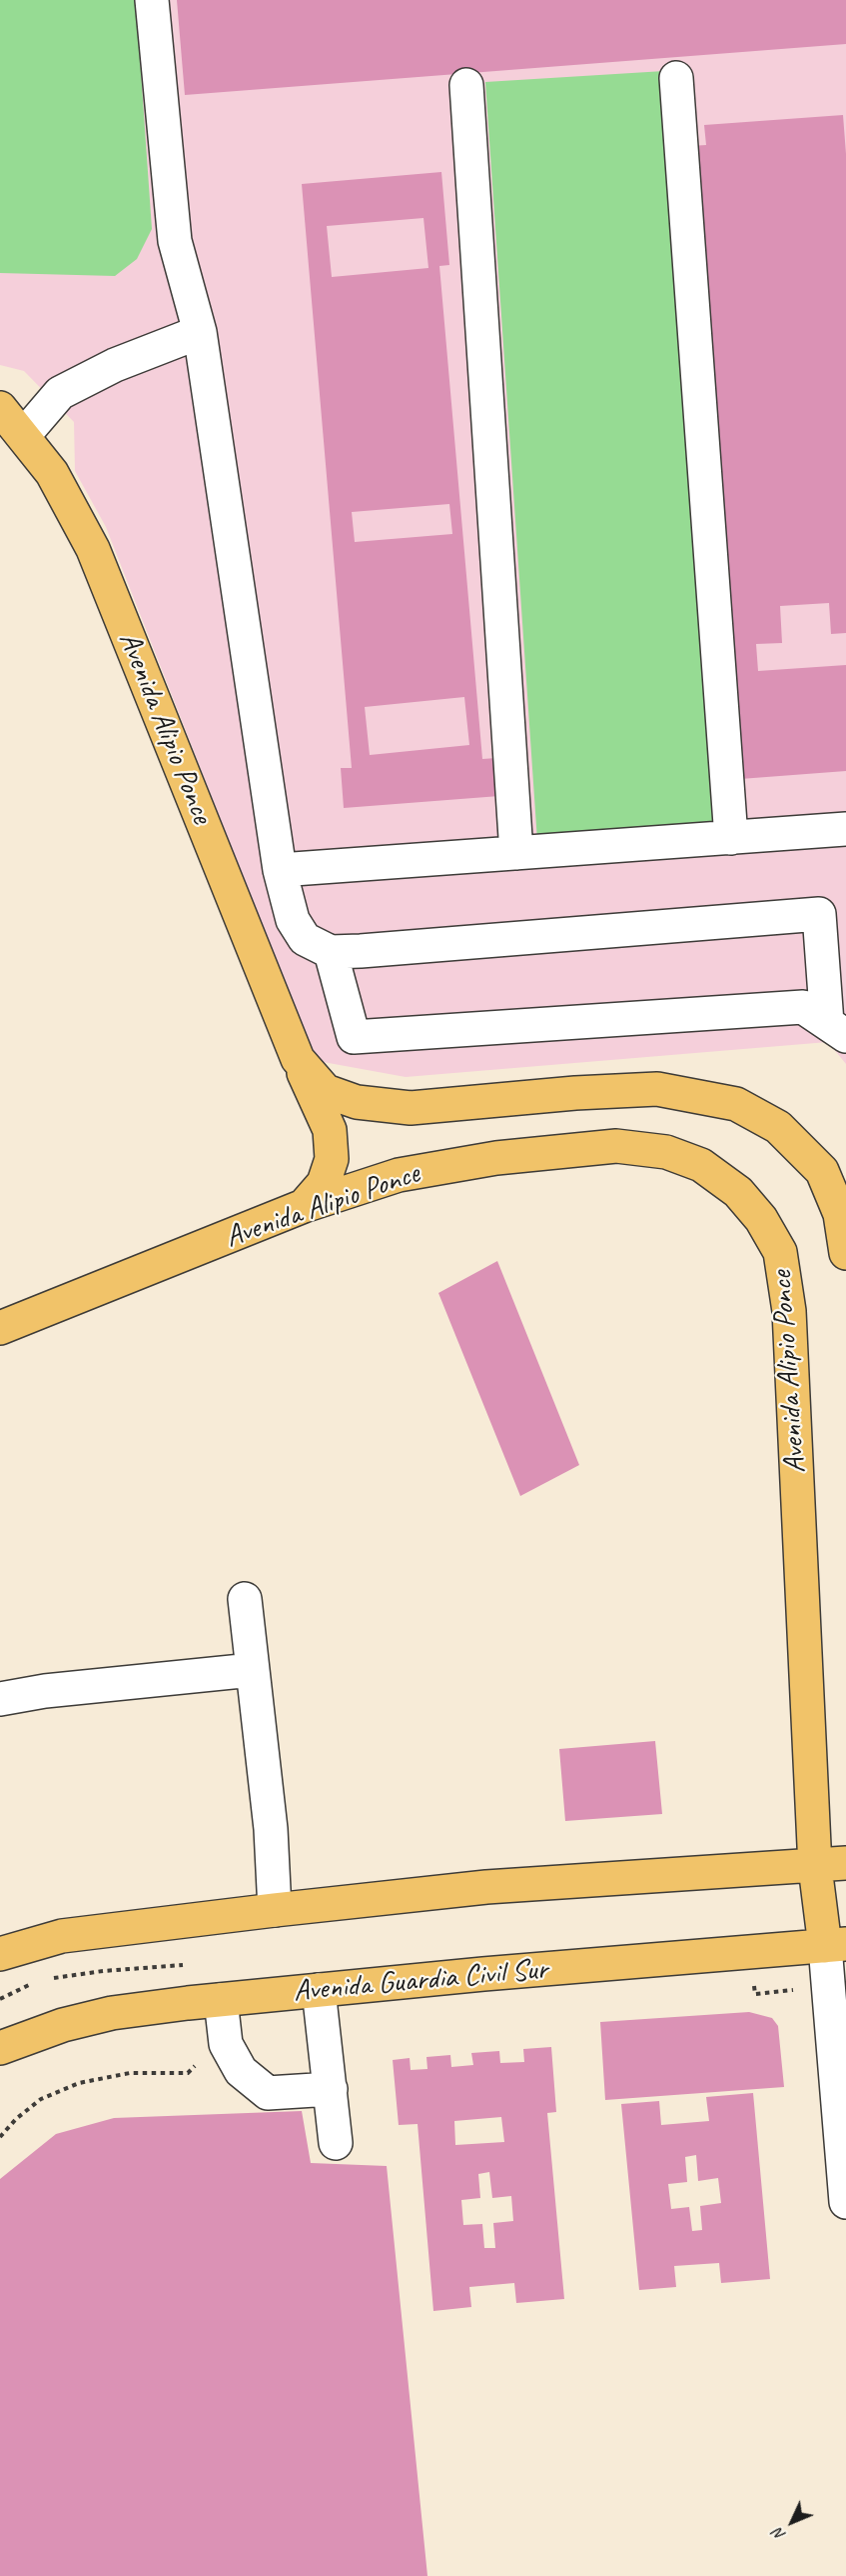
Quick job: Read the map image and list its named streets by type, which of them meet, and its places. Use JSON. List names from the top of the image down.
{
  "streets": {
    "main road": ["Avenida Alipio Ponce", "Avenida Guardia Civil Sur"]
  },
  "crossings": [
    ["Avenida Alipio Ponce", "Avenida Guardia Civil Sur"]
  ],
  "north": "bottom left"
}
